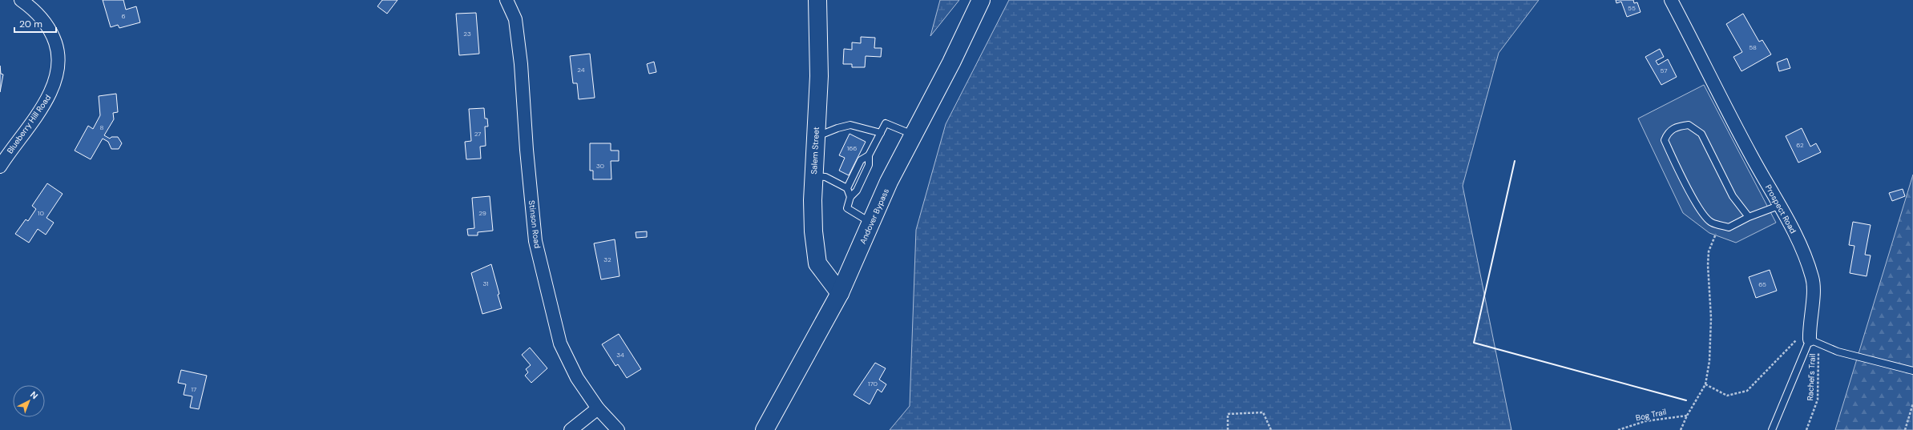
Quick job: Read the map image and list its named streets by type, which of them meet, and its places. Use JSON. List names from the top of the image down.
{
  "streets": {
    "main road": ["Salem Street", "Andover Bypass"],
    "street": ["Blueberry Hill Road", "Prospect Road", "Stinson Road"],
    "path": ["Rachel's Trail", "Bog Trail"]
  },
  "crossings": [
    ["Salem Street", "Andover Bypass"],
    ["Prospect Road", "Rachel's Trail"]
  ],
  "house_numbers": [
    "55",
    "6",
    "23",
    "58",
    "24",
    "57",
    "8",
    "27",
    "62",
    "166",
    "30",
    "10",
    "29",
    "32",
    "31",
    "65",
    "34",
    "170",
    "17"
  ],
  "scale_bar": "20 m",
  "north": "top right"
}
